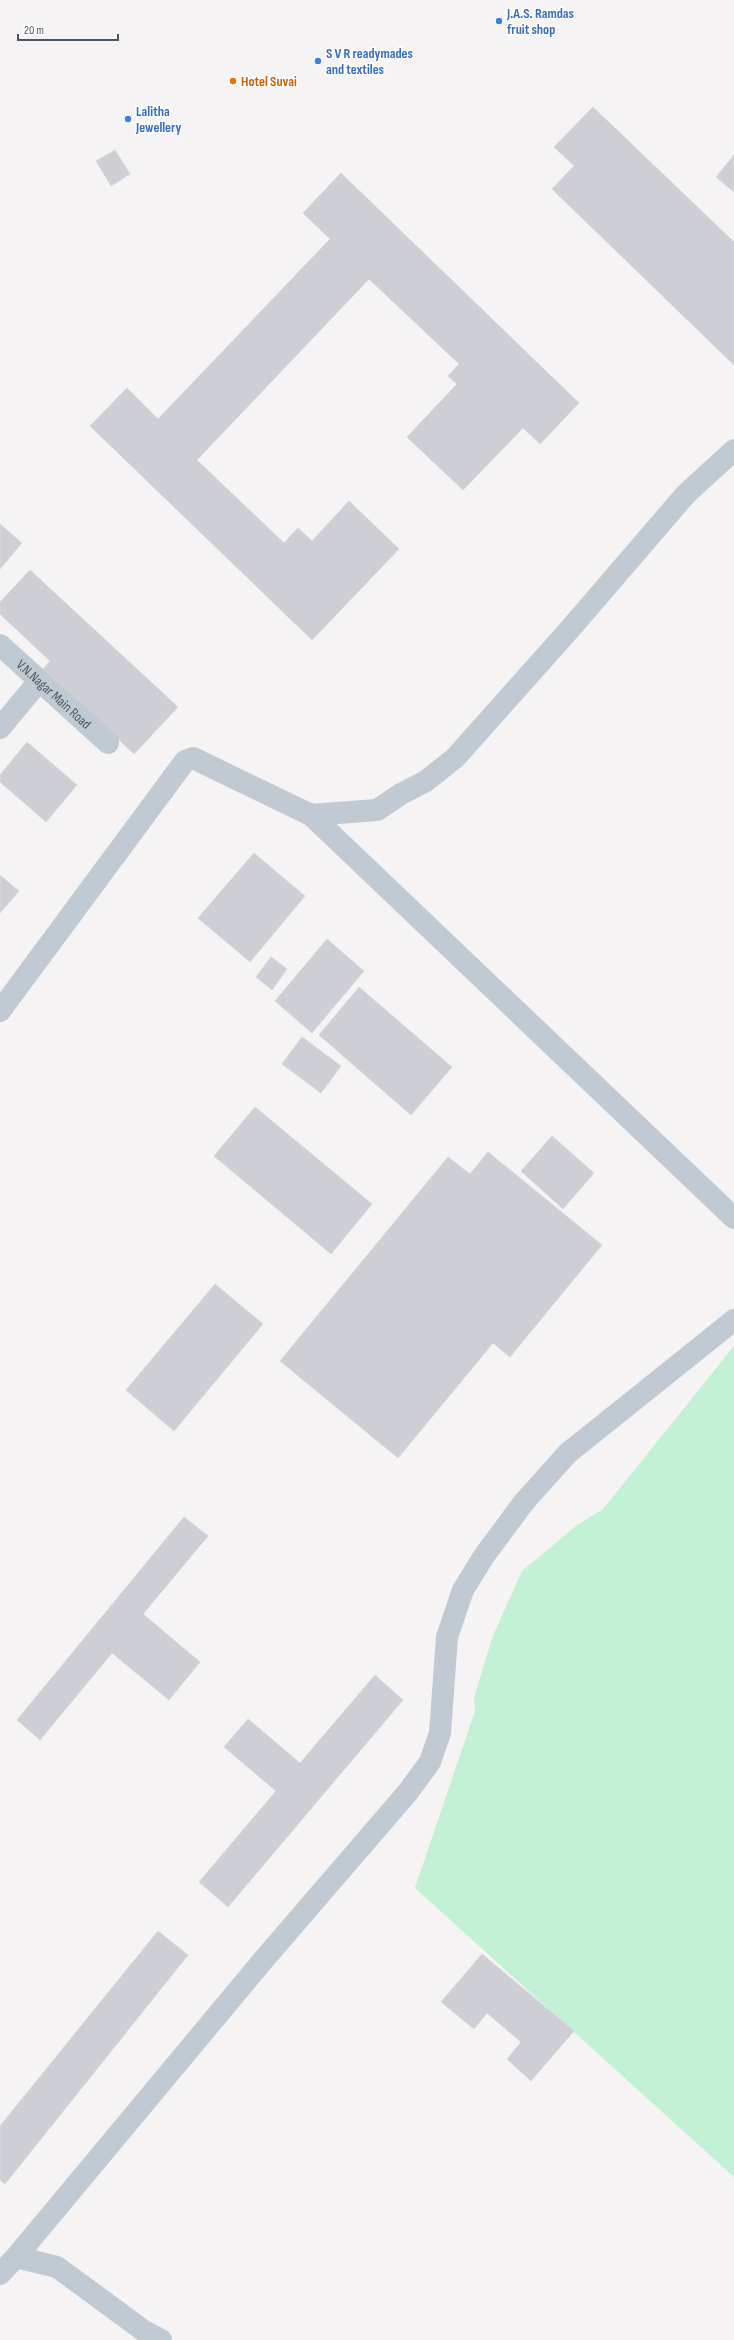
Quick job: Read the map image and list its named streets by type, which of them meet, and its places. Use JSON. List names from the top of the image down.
{
  "streets": {
    "street": ["V.N.Nagar Main Road"]
  },
  "places": [
    "J.A.S. Ramdas fruit shop",
    "S V R readymades and textiles",
    "Hotel Suvai",
    "Lalitha Jewellery"
  ],
  "scale_bar": "20 m"
}
